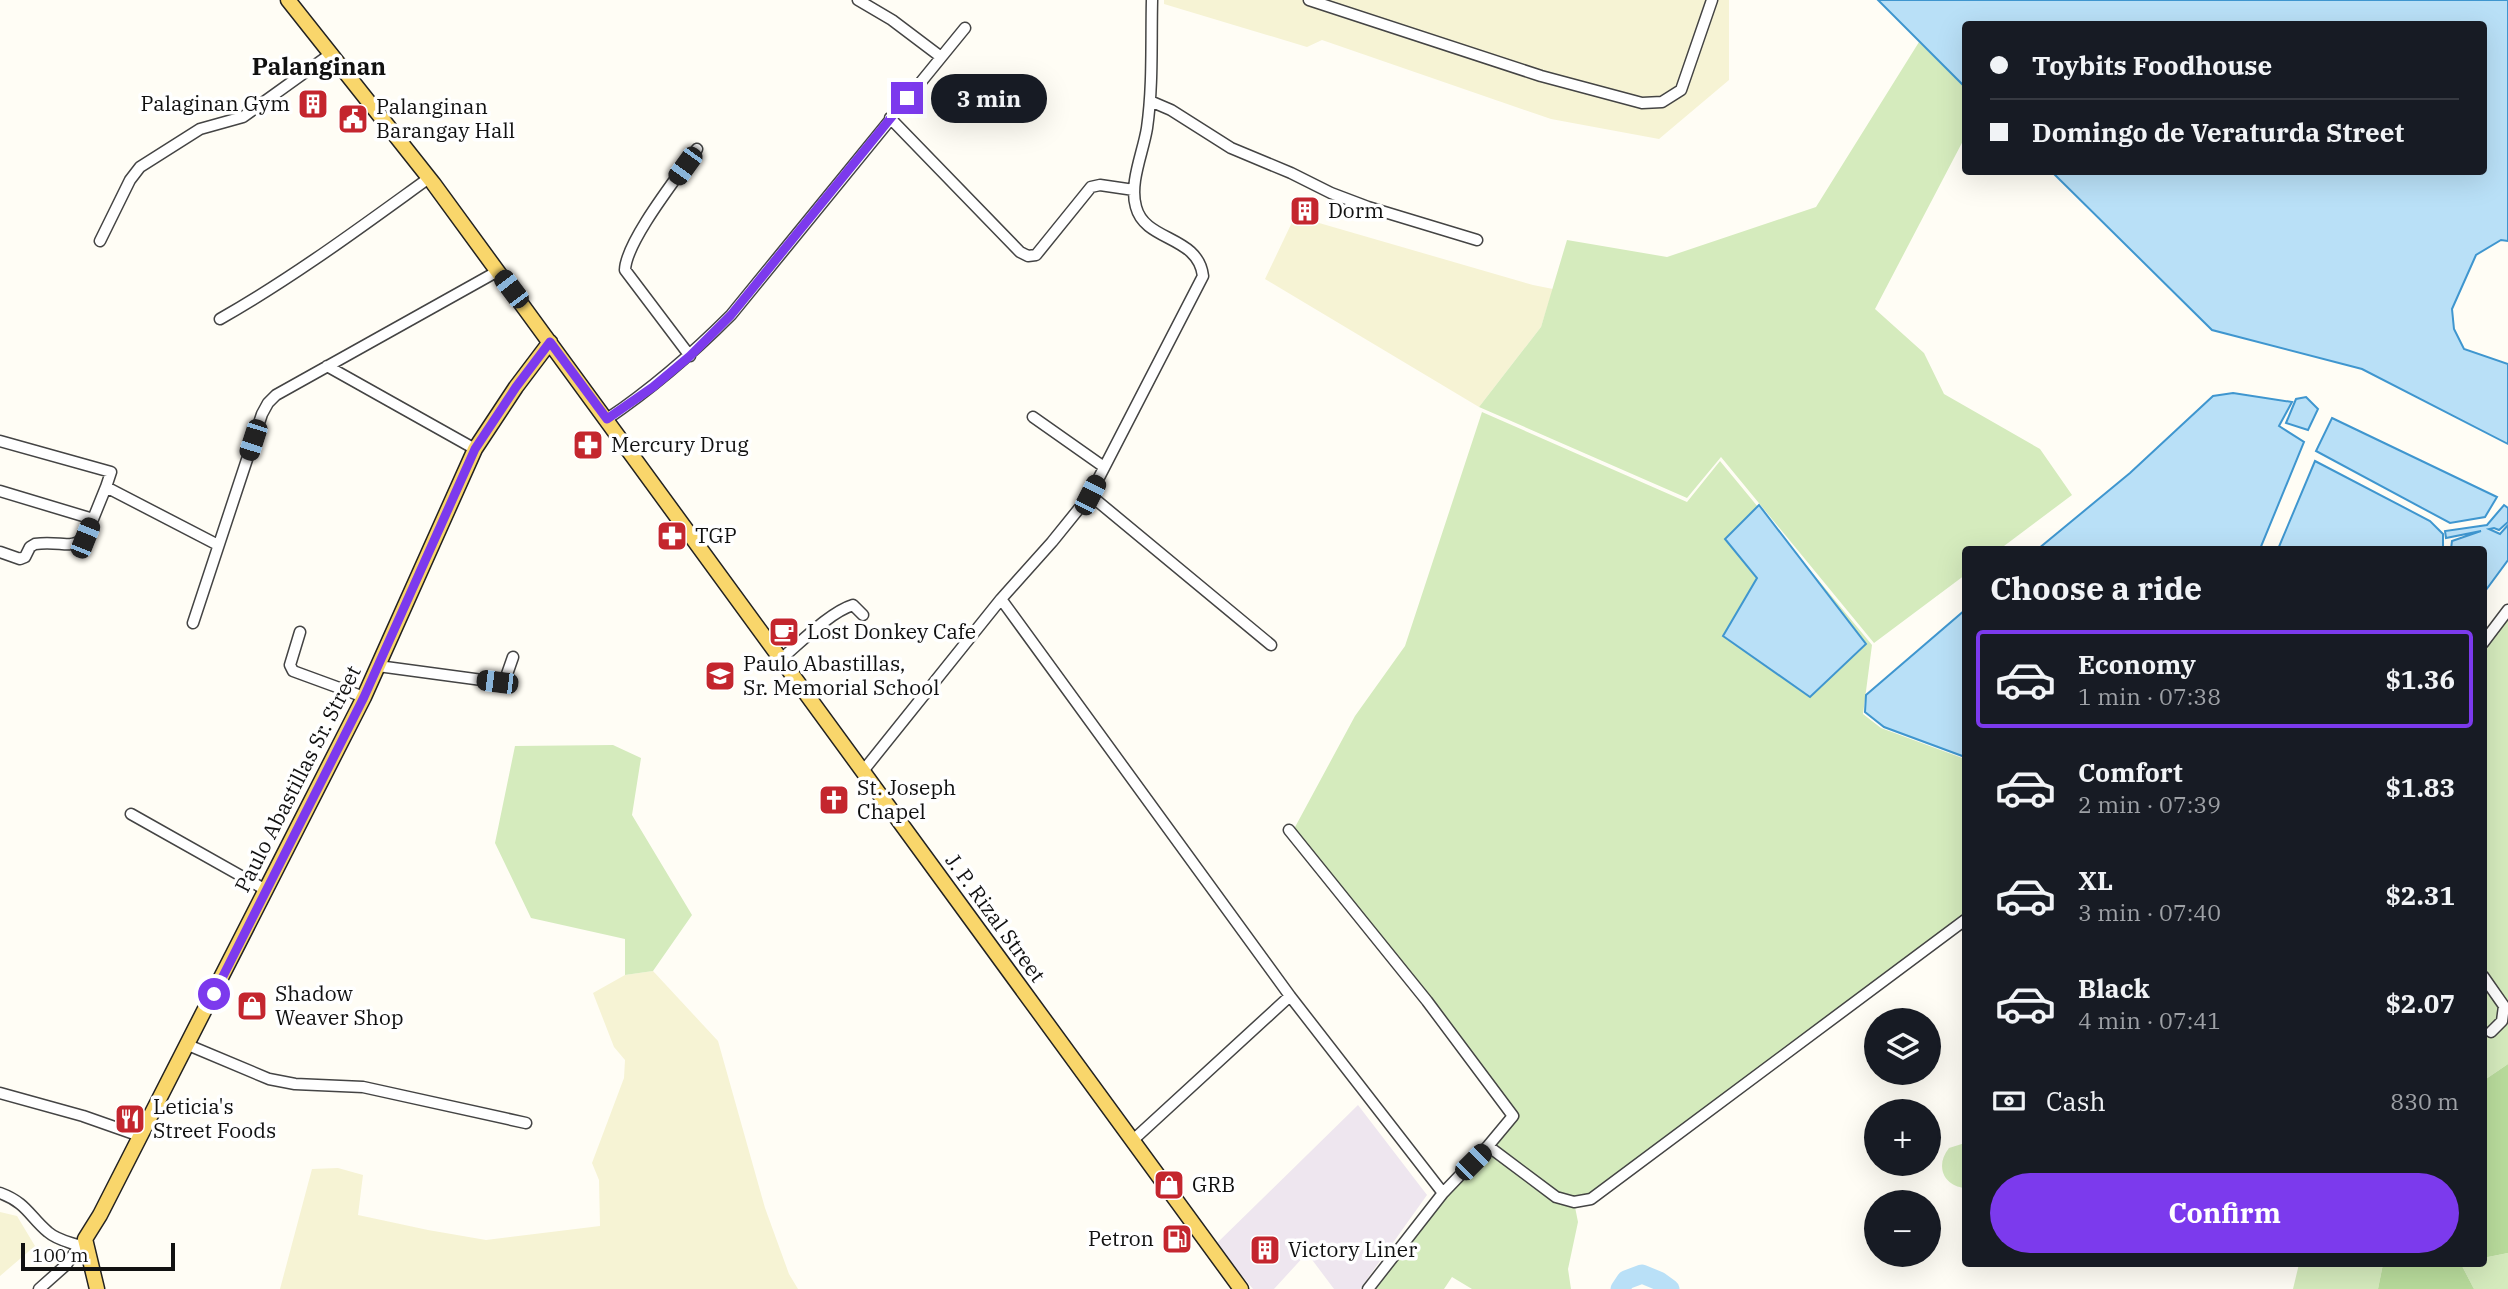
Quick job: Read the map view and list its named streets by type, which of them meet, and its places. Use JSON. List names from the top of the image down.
{
  "streets": {
    "main road": ["Paulo Abastillas Sr. Street", "J. P. Rizal Street"]
  },
  "crossings": [
    ["Paulo Abastillas Sr. Street", "J. P. Rizal Street"]
  ],
  "districts": ["Palanginan"],
  "places": {
    "building": ["Palaginan Gym", "Dorm", "Victory Liner"],
    "public building": ["Palanginan Barangay Hall"],
    "pharmacy": ["Mercury Drug", "TGP"],
    "cafe": ["Lost Donkey Cafe"],
    "school or university": ["Paulo Abastillas, Sr. Memorial School"],
    "church": ["St. Joseph Chapel"],
    "shop": ["Shadow Weaver Shop", "GRB"],
    "restaurant": ["Leticia's Street Foods"],
    "fuel station": ["Petron"]
  },
  "scale_bar": "100 m",
  "page": {
    "banner": ["Toybits Foodhouse", "Domingo de Veraturda Street"],
    "bubble": "3 min",
    "heading": "Choose a ride",
    "list": [
      {
        "name": "Economy",
        "note": "1 min · 07:38",
        "value": "$1.36"
      },
      {
        "name": "Comfort",
        "note": "2 min · 07:39",
        "value": "$1.83"
      },
      {
        "name": "XL",
        "note": "3 min · 07:40",
        "value": "$2.31"
      },
      {
        "name": "Black",
        "note": "4 min · 07:41",
        "value": "$2.07"
      }
    ],
    "map_buttons": ["+", "−"],
    "pay": ["Cash", "830 m"],
    "buttons": "Confirm",
    "scale": "100 m"
  }
}
